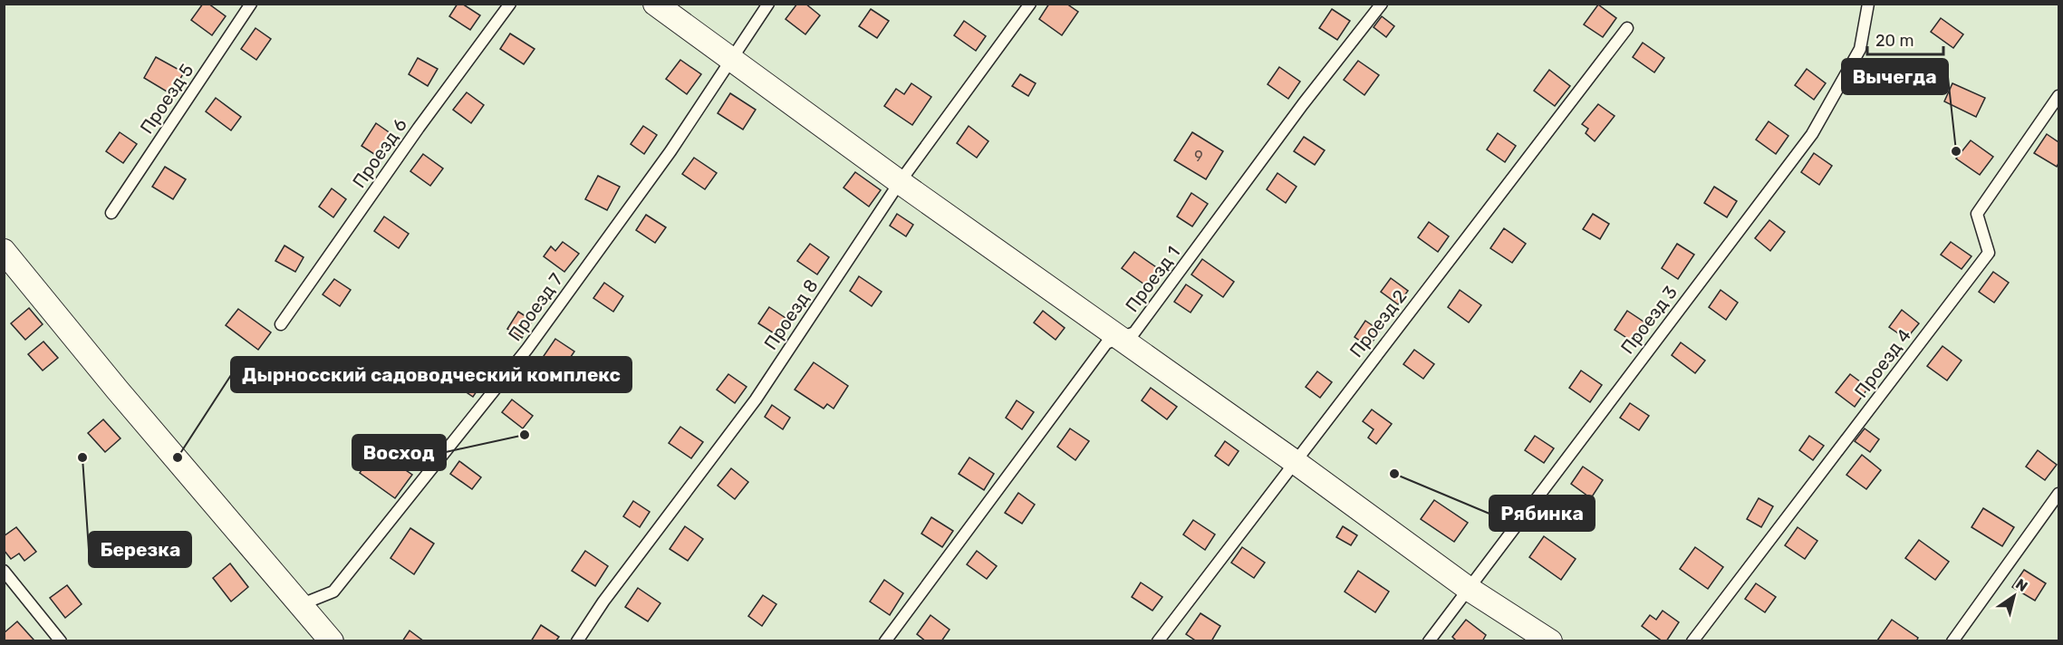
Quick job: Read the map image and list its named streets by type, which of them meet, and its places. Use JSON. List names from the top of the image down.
{
  "streets": {
    "lane": [
      "Проезд 5",
      "Проезд 6",
      "Проезд 1",
      "Проезд 7",
      "Проезд 8",
      "Проезд 3",
      "Проезд 2",
      "Проезд 4"
    ]
  },
  "places": [
    "Вычегда",
    "Восход",
    "Березка",
    "Дырносский садоводческий комплекс",
    "Рябинка"
  ],
  "house_numbers": ["9"],
  "scale_bar": "20 m",
  "north": "top right"
}
